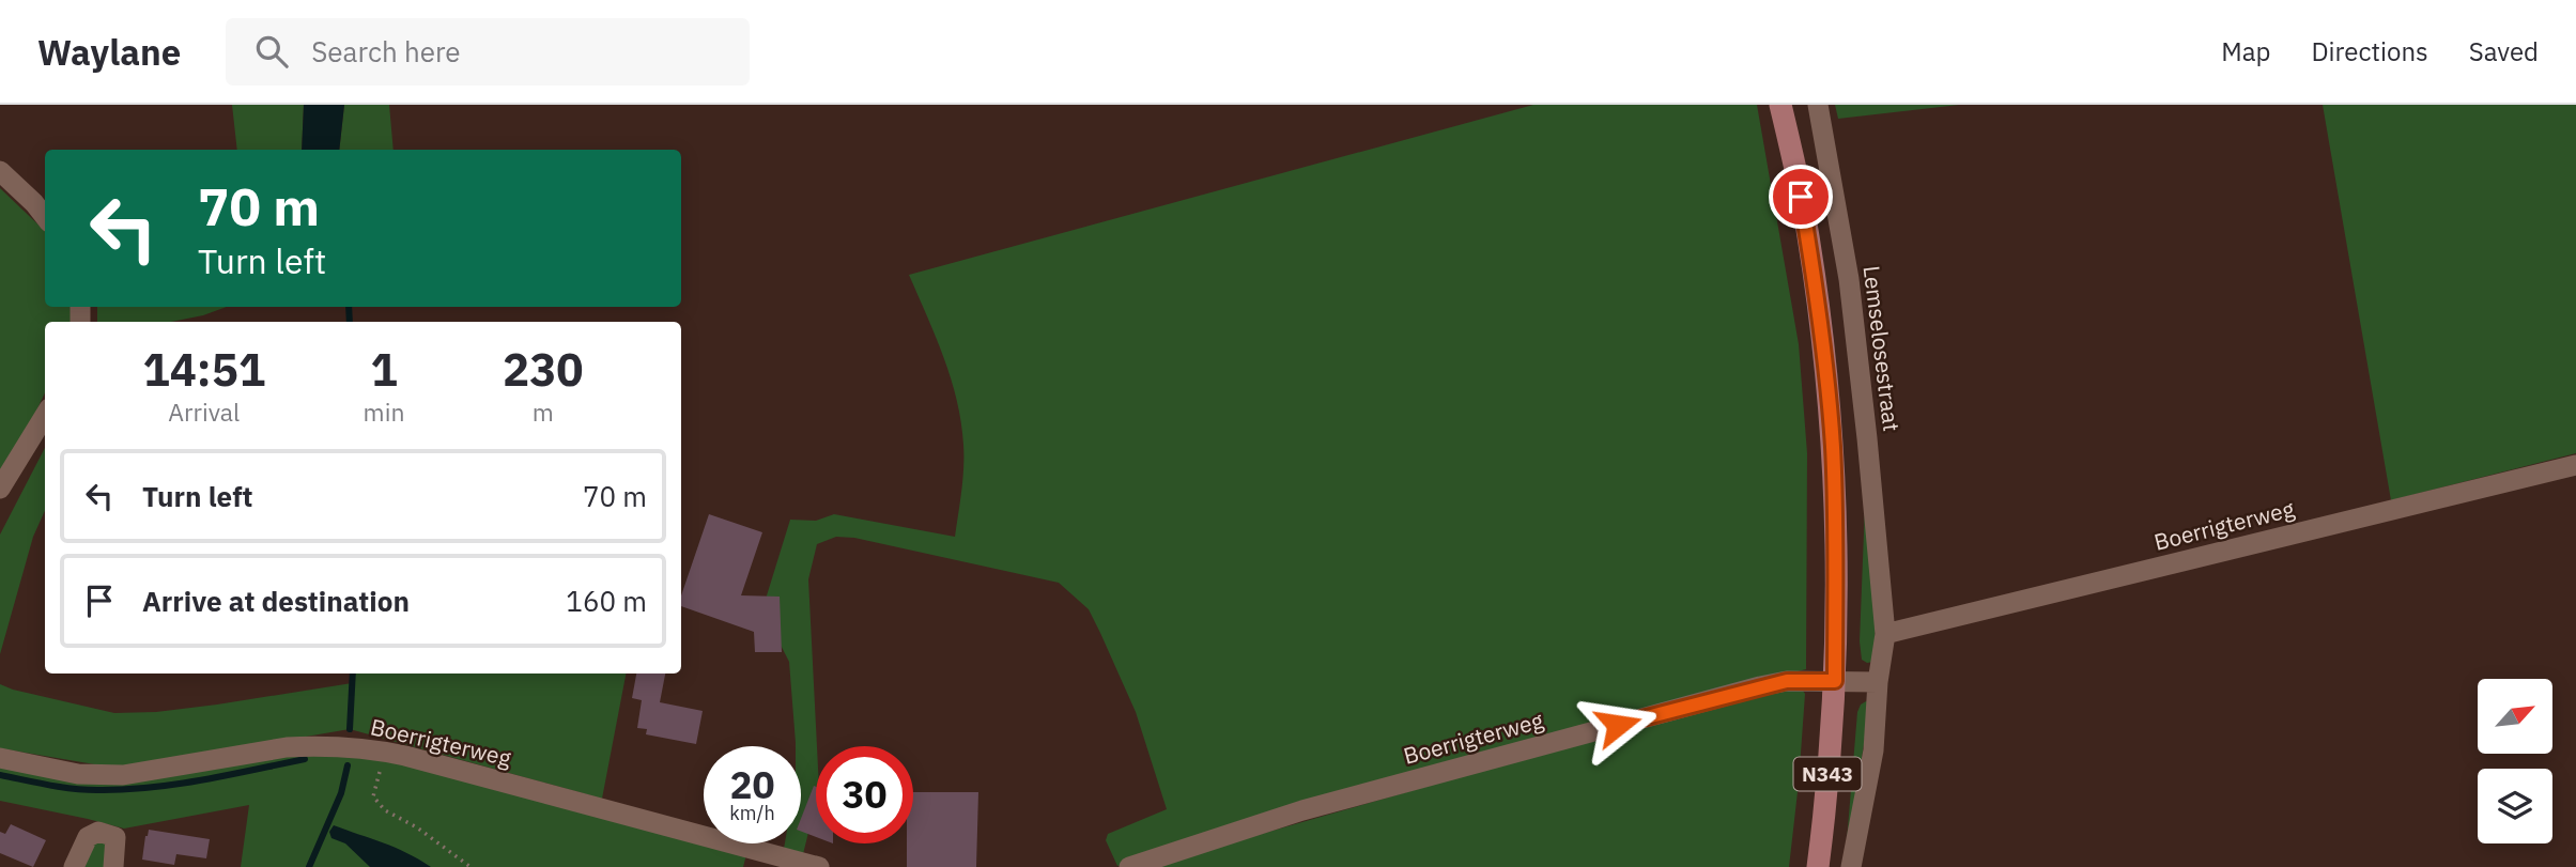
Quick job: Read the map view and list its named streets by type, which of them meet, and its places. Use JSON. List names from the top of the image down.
{
  "streets": {
    "main road": ["N343"],
    "street": ["Lemselosestraat", "Boerrigterweg"]
  },
  "crossings": [
    ["Lemselosestraat", "Boerrigterweg"],
    ["Boerrigterweg", "N343"]
  ],
  "north": "top right",
  "page": {
    "header": "Waylane",
    "search": "Search here",
    "nav": ["Map", "Directions", "Saved"],
    "turn": ["70 m", "Turn left"],
    "eta": [
      "14:51",
      "Arrival",
      "1",
      "min",
      "230",
      "m"
    ],
    "list": [
      {
        "name": "Turn left",
        "value": "70 m"
      },
      {
        "name": "Arrive at destination",
        "value": "160 m"
      }
    ],
    "speed": "20 km/h",
    "limit": "30"
  }
}
